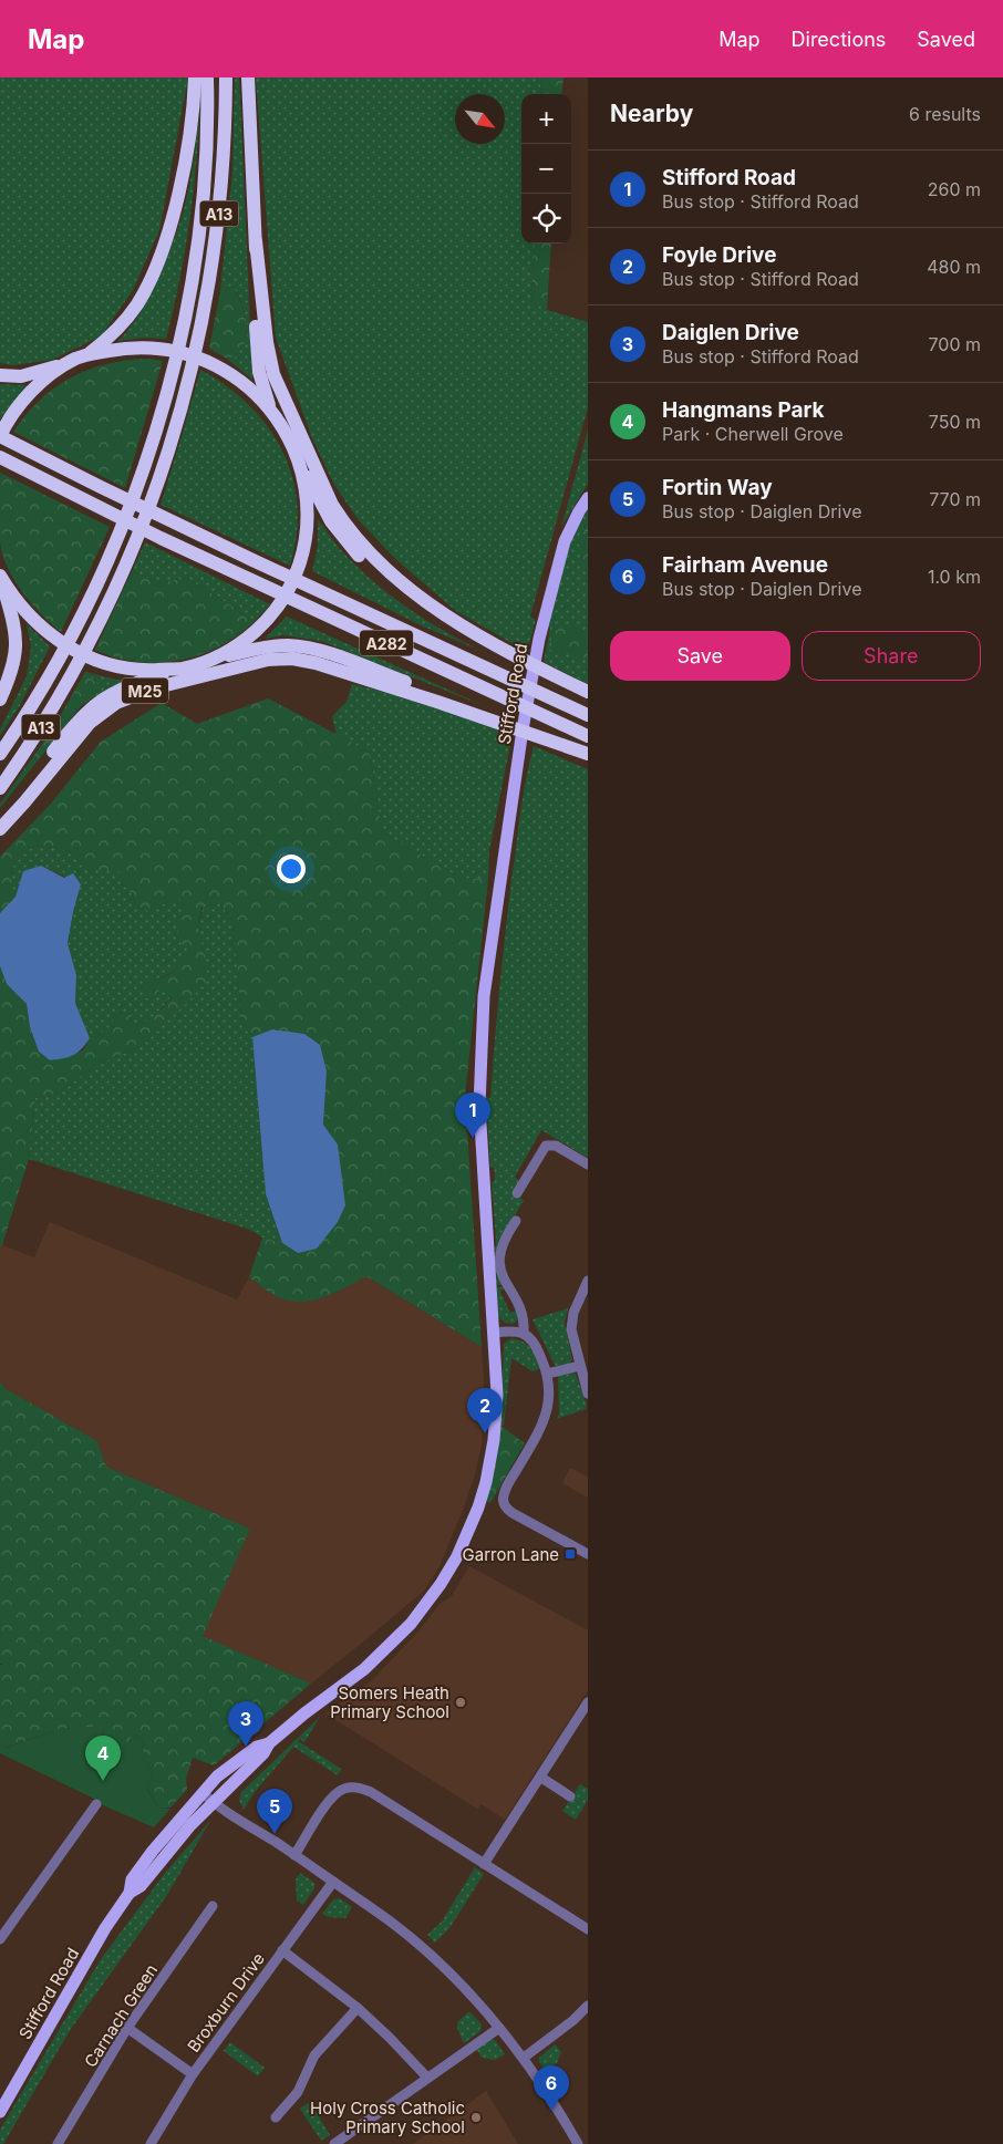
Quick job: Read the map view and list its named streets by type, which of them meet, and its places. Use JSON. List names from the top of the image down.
{
  "streets": {
    "highway": ["A13", "A282", "M25"],
    "main road": ["Stifford Road"],
    "street": ["Broxburn Drive", "Carnach Green"]
  },
  "places": {
    "transit": ["Garron Lane"],
    "other": ["Somers Heath Primary School", "Holy Cross Catholic Primary School"]
  },
  "north": "bottom right",
  "page": {
    "header": "Map",
    "nav": ["Map", "Directions", "Saved"],
    "heading": ["Nearby", "6 results"],
    "map_buttons": ["+", "−"],
    "list": [
      {
        "mark": "1",
        "name": "Stifford Road",
        "note": "Bus stop · Stifford Road",
        "value": "260 m"
      },
      {
        "mark": "2",
        "name": "Foyle Drive",
        "note": "Bus stop · Stifford Road",
        "value": "480 m"
      },
      {
        "mark": "3",
        "name": "Daiglen Drive",
        "note": "Bus stop · Stifford Road",
        "value": "700 m"
      },
      {
        "mark": "4",
        "name": "Hangmans Park",
        "note": "Park · Cherwell Grove",
        "value": "750 m"
      },
      {
        "mark": "5",
        "name": "Fortin Way",
        "note": "Bus stop · Daiglen Drive",
        "value": "770 m"
      },
      {
        "mark": "6",
        "name": "Fairham Avenue",
        "note": "Bus stop · Daiglen Drive",
        "value": "1.0 km"
      }
    ],
    "buttons": ["Save", "Share"],
    "pins": [
      "1",
      "2",
      "3",
      "4",
      "5",
      "6"
    ]
  }
}
